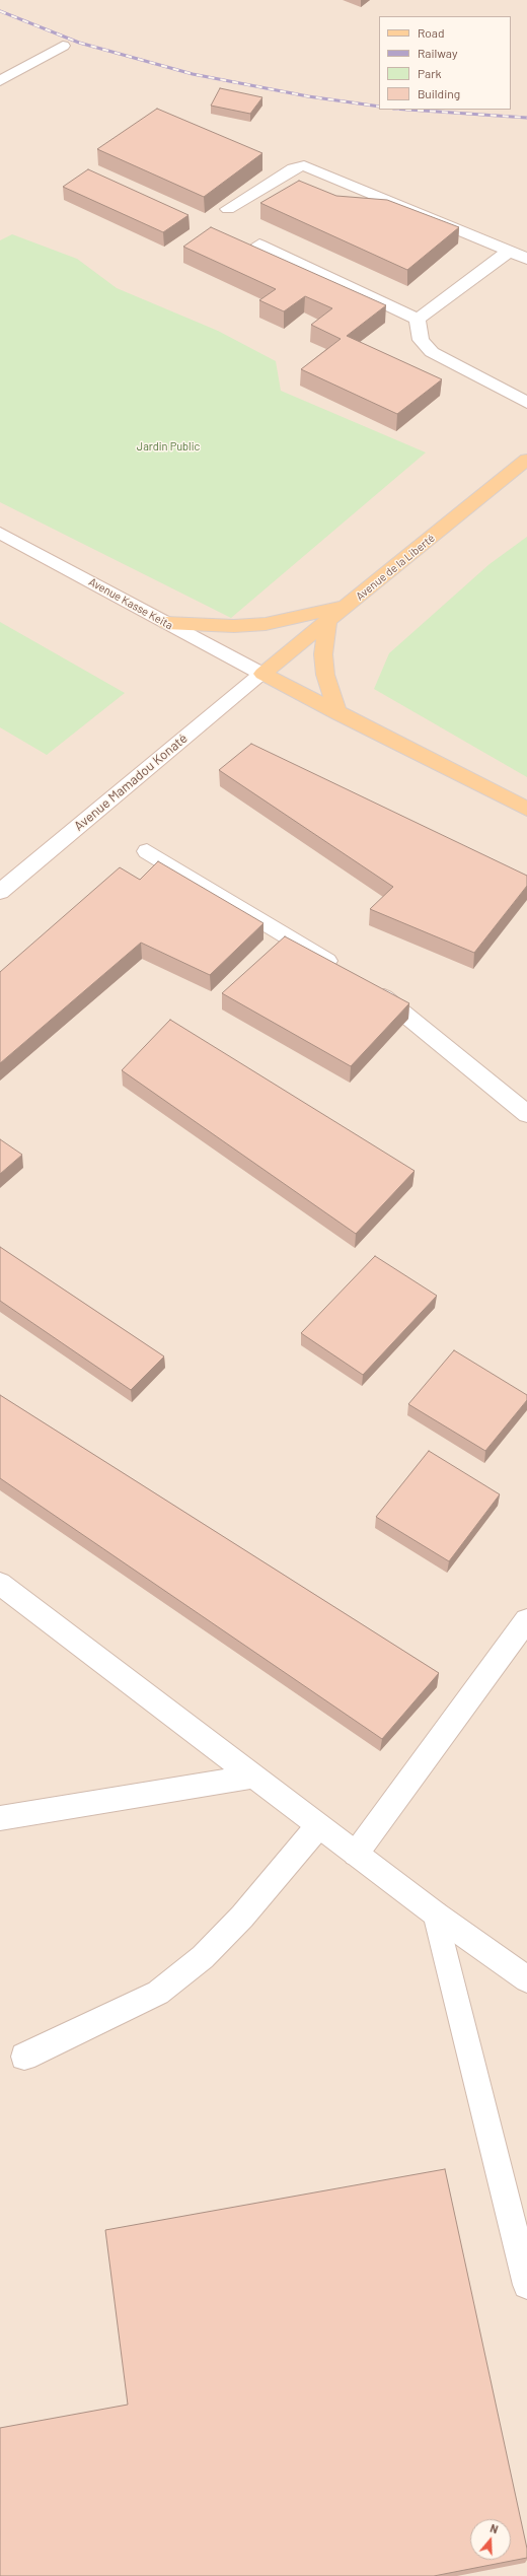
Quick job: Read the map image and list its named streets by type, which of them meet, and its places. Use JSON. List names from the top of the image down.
{
  "streets": {
    "main road": ["Avenue de la Liberté"],
    "street": ["Avenue Kasse Keita", "Avenue Mamadou Konaté"]
  },
  "crossings": [
    ["Avenue de la Liberté", "Avenue Kasse Keita"],
    ["Avenue de la Liberté", "Avenue Mamadou Konaté"],
    ["Avenue Kasse Keita", "Avenue Mamadou Konaté"]
  ],
  "parks": ["Jardin Public"],
  "legend": [
    "Road",
    "Railway",
    "Park",
    "Building"
  ],
  "north": "top"
}
